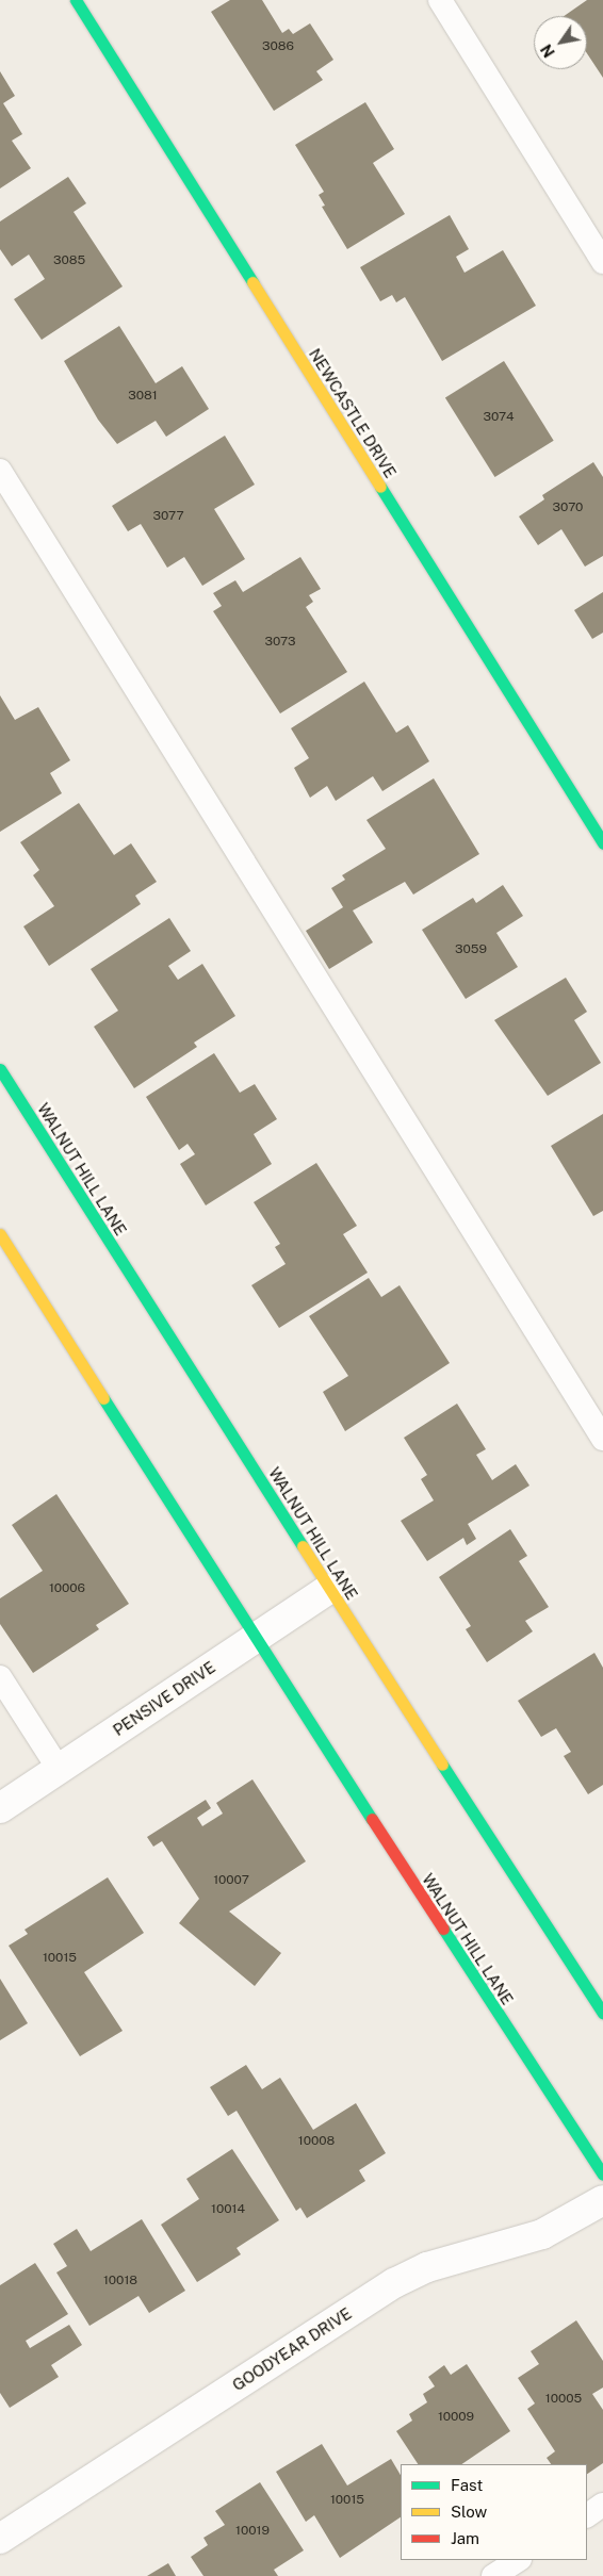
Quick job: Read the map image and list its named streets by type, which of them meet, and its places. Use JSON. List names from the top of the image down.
{
  "streets": {
    "main road": ["NEWCASTLE DRIVE", "WALNUT HILL LANE"],
    "street": ["PENSIVE DRIVE", "GOODYEAR DRIVE"]
  },
  "crossings": [
    ["WALNUT HILL LANE", "PENSIVE DRIVE"]
  ],
  "house_numbers": [
    "3086",
    "3085",
    "3081",
    "3074",
    "3070",
    "3077",
    "3073",
    "3059",
    "10006",
    "10007",
    "10015",
    "10008",
    "10014",
    "10018",
    "10005",
    "10009",
    "10015",
    "10019"
  ],
  "legend": ["Fast", "Slow", "Jam"],
  "north": "bottom left"
}
